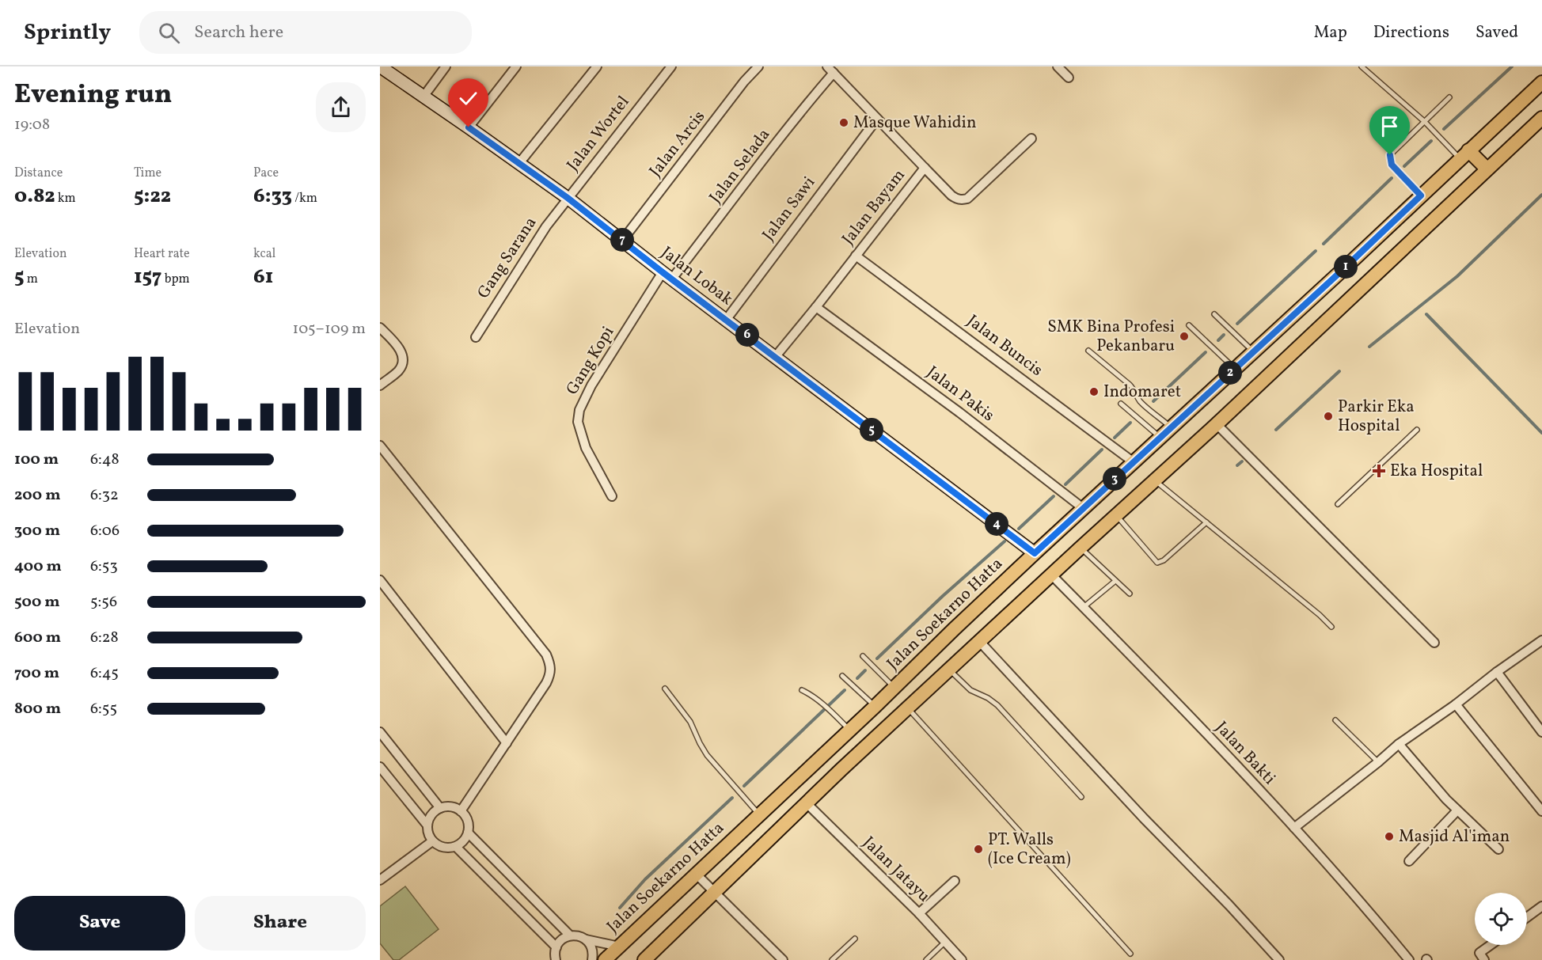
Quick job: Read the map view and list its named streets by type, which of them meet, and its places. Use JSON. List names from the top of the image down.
{
  "streets": {
    "main road": ["Jalan Lobak", "Jalan Soekarno Hatta"],
    "street": [
      "Jalan Wortel",
      "Jalan Arcis",
      "Jalan Selada",
      "Jalan Bayam",
      "Jalan Sawi",
      "Gang Sarana",
      "Jalan Buncis",
      "Gang Kopi",
      "Jalan Pakis",
      "Jalan Bakti",
      "Jalan Jatayu"
    ]
  },
  "crossings": [
    ["Jalan Wortel", "Gang Sarana"],
    ["Jalan Wortel", "Jalan Lobak"],
    ["Jalan Arcis", "Jalan Lobak"],
    ["Jalan Selada", "Jalan Lobak"],
    ["Jalan Selada", "Gang Kopi"],
    ["Jalan Bayam", "Jalan Lobak"],
    ["Jalan Bayam", "Jalan Buncis"],
    ["Jalan Bayam", "Jalan Pakis"],
    ["Jalan Sawi", "Jalan Lobak"],
    ["Gang Sarana", "Jalan Lobak"],
    ["Jalan Lobak", "Gang Kopi"],
    ["Jalan Lobak", "Jalan Soekarno Hatta"],
    ["Jalan Buncis", "Jalan Soekarno Hatta"],
    ["Jalan Pakis", "Jalan Soekarno Hatta"]
  ],
  "places": {
    "other": [
      "Masque Wahidin",
      "SMK Bina Profesi Pekanbaru",
      "Indomaret",
      "Parkir Eka Hospital",
      "Masjid Al'iman",
      "PT. Walls (Ice Cream)"
    ],
    "health": ["Eka Hospital"]
  },
  "page": {
    "header": "Sprintly",
    "search": "Search here",
    "nav": ["Map", "Directions", "Saved"],
    "heading": ["Evening run", "19:08"],
    "stats": [
      ["Distance", "0.82 km"],
      ["Time", "5:22"],
      ["Pace", "6:33 /km"],
      ["Elevation", "5 m"],
      ["Heart rate", "157 bpm"],
      ["kcal", "61"]
    ],
    "pins": [
      "7",
      "1",
      "6",
      "2",
      "5",
      "3",
      "4"
    ],
    "chart": ["Elevation", "105–109 m"],
    "list": [
      {
        "name": "100 m",
        "note": "6:48"
      },
      {
        "name": "200 m",
        "note": "6:32"
      },
      {
        "name": "300 m",
        "note": "6:06"
      },
      {
        "name": "400 m",
        "note": "6:53"
      },
      {
        "name": "500 m",
        "note": "5:56"
      },
      {
        "name": "600 m",
        "note": "6:28"
      },
      {
        "name": "700 m",
        "note": "6:45"
      },
      {
        "name": "800 m",
        "note": "6:55"
      }
    ],
    "buttons": ["Save", "Share"]
  }
}
